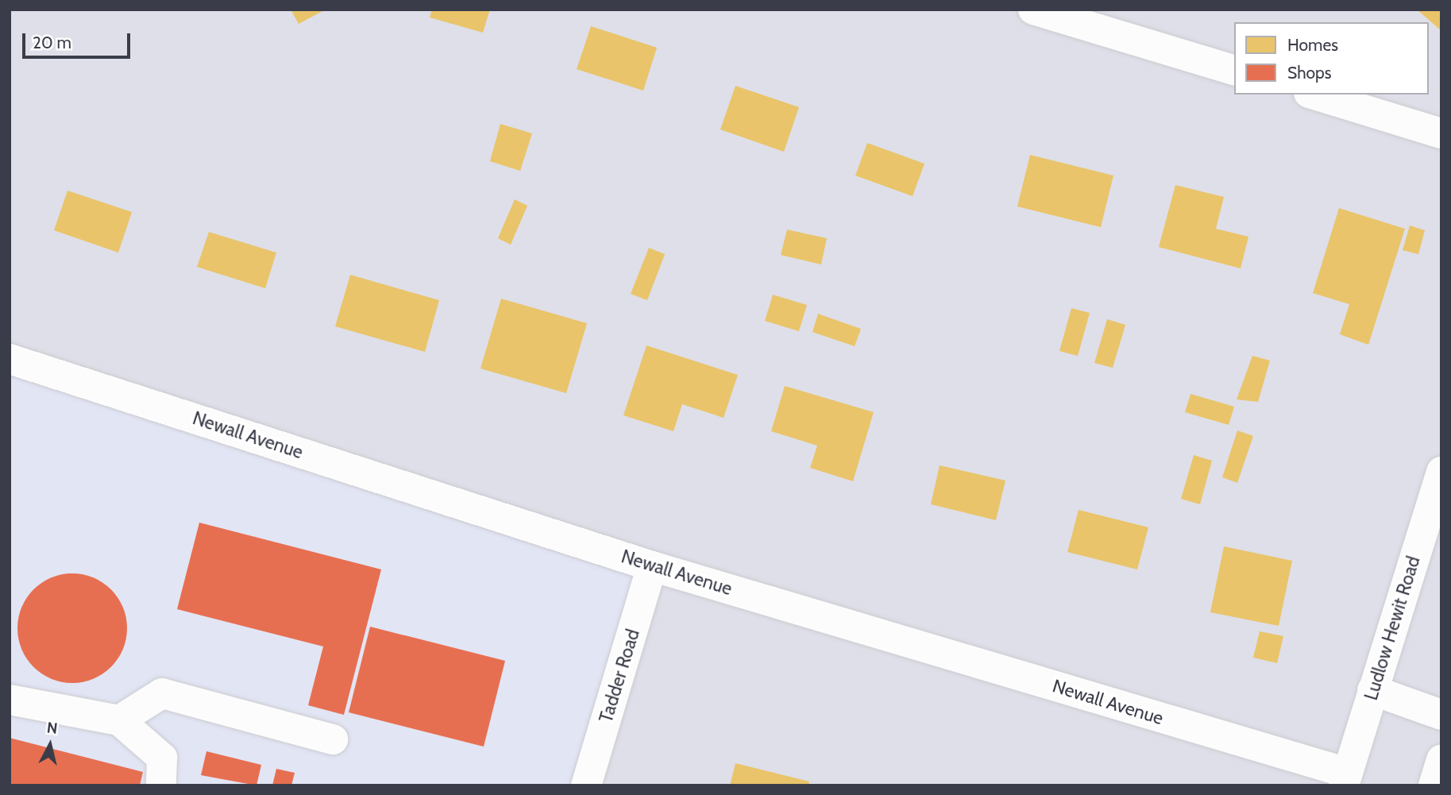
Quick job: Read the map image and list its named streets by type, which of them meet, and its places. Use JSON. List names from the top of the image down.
{
  "streets": {
    "street": ["Newall Avenue", "Ludlow Hewit Road", "Tadder Road"]
  },
  "crossings": [
    ["Newall Avenue", "Ludlow Hewit Road"],
    ["Newall Avenue", "Tadder Road"]
  ],
  "legend": ["Homes", "Shops"],
  "scale_bar": "20 m",
  "north": "top"
}
